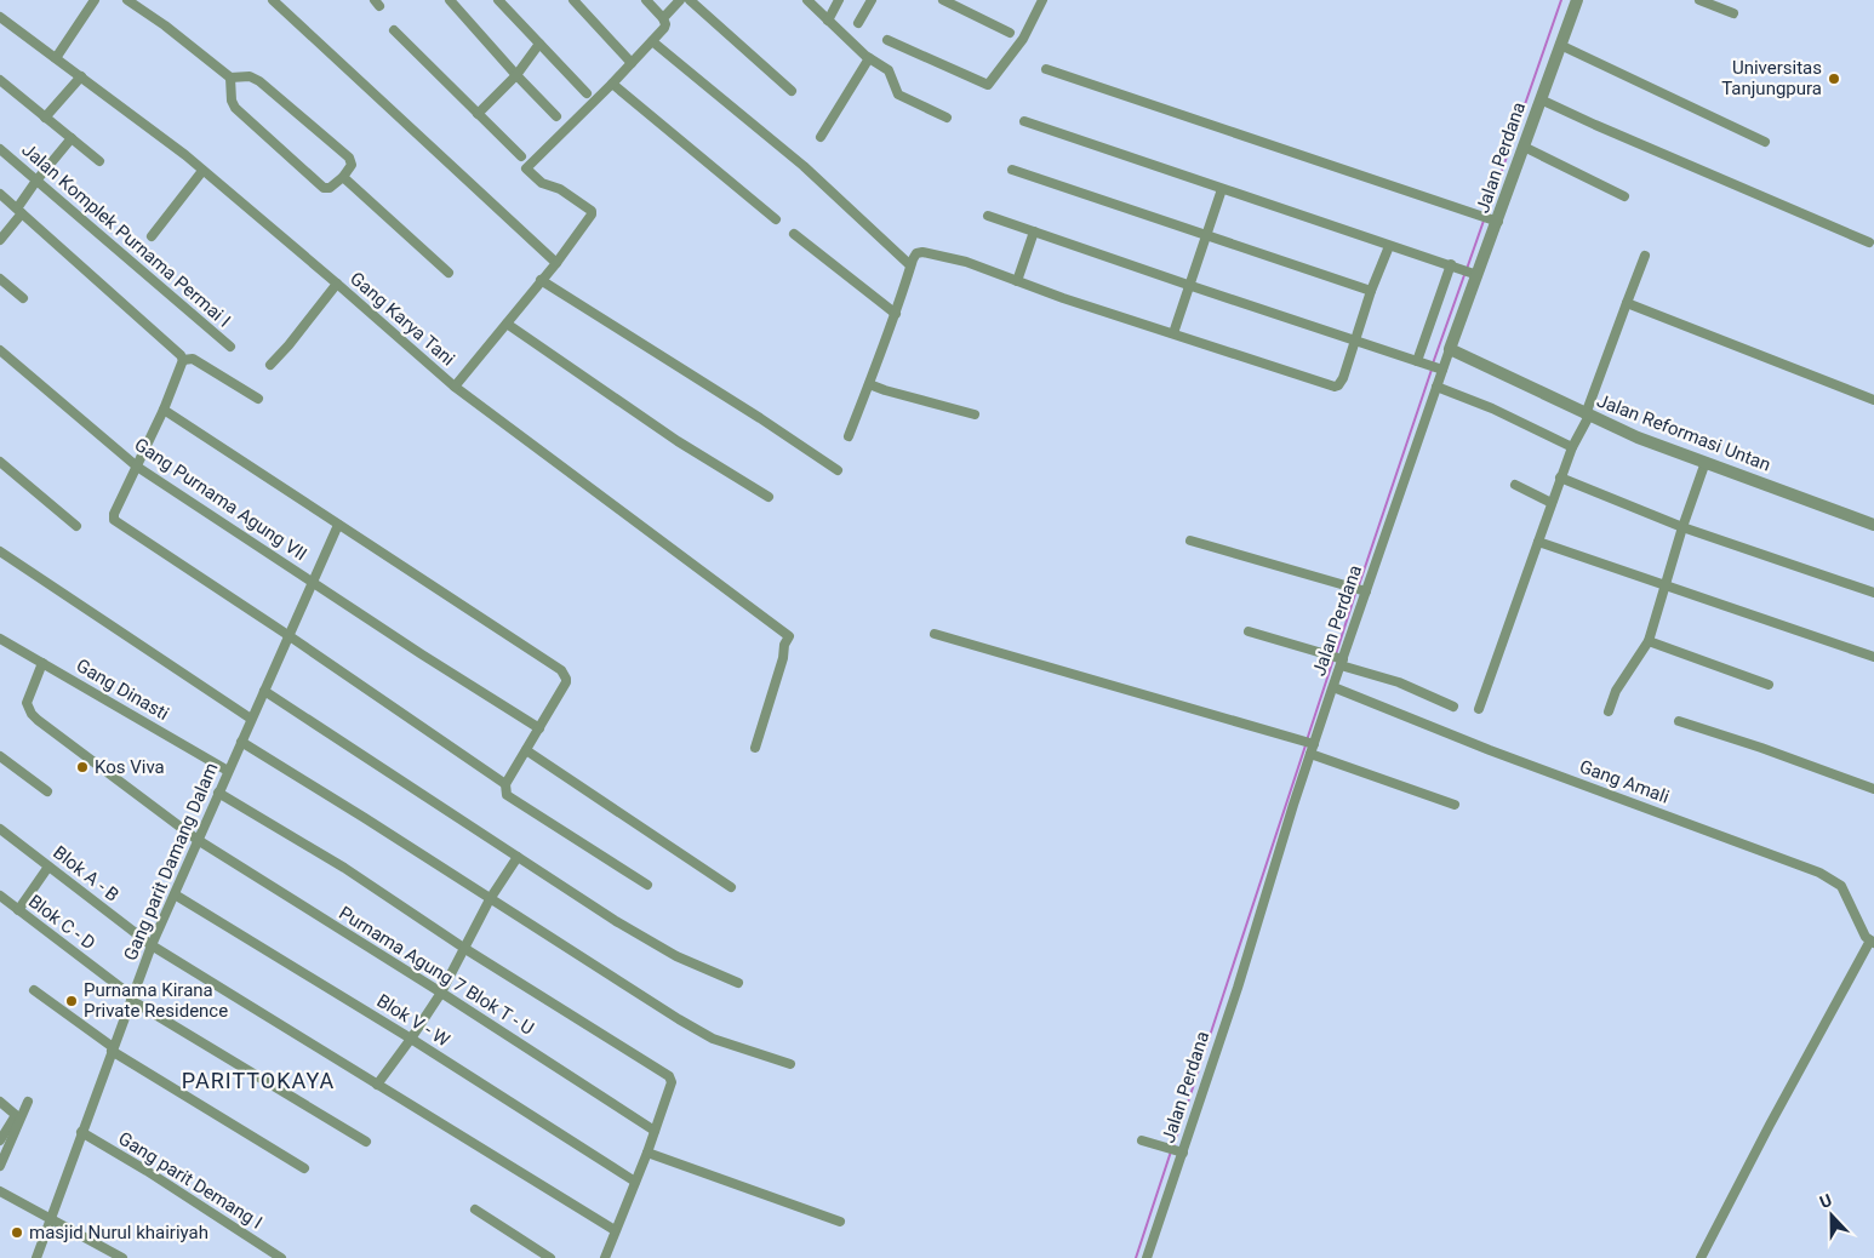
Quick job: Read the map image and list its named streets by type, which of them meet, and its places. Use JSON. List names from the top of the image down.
{
  "streets": {
    "street": [
      "Jalan Perdana",
      "Jalan Komplek Purnama Permai I",
      "Gang Karya Tani",
      "Jalan Reformasi Untan",
      "Gang Purnama Agung VII",
      "Gang Dinasti",
      "Gang Amali",
      "Gang parit Damang Dalam",
      "Blok A - B",
      "Blok C - D",
      "Purnama Agung 7 Blok T - U",
      "Blok V - W",
      "Gang parit Demang I"
    ]
  },
  "crossings": [
    ["Jalan Perdana", "Jalan Reformasi Untan"],
    ["Jalan Perdana", "Gang Amali"],
    ["Gang Purnama Agung VII", "Gang parit Damang Dalam"],
    ["Gang Dinasti", "Gang parit Damang Dalam"],
    ["Gang Dinasti", "Purnama Agung 7 Blok T - U"],
    ["Gang parit Damang Dalam", "Blok A - B"],
    ["Gang parit Damang Dalam", "Blok C - D"],
    ["Gang parit Damang Dalam", "Purnama Agung 7 Blok T - U"],
    ["Gang parit Damang Dalam", "Blok V - W"],
    ["Gang parit Damang Dalam", "Gang parit Demang I"]
  ],
  "districts": ["PARITTOKAYA"],
  "places": [
    "Universitas Tanjungpura",
    "Kos Viva",
    "Purnama Kirana Private Residence",
    "masjid Nurul khairiyah"
  ],
  "north": "top"
}
